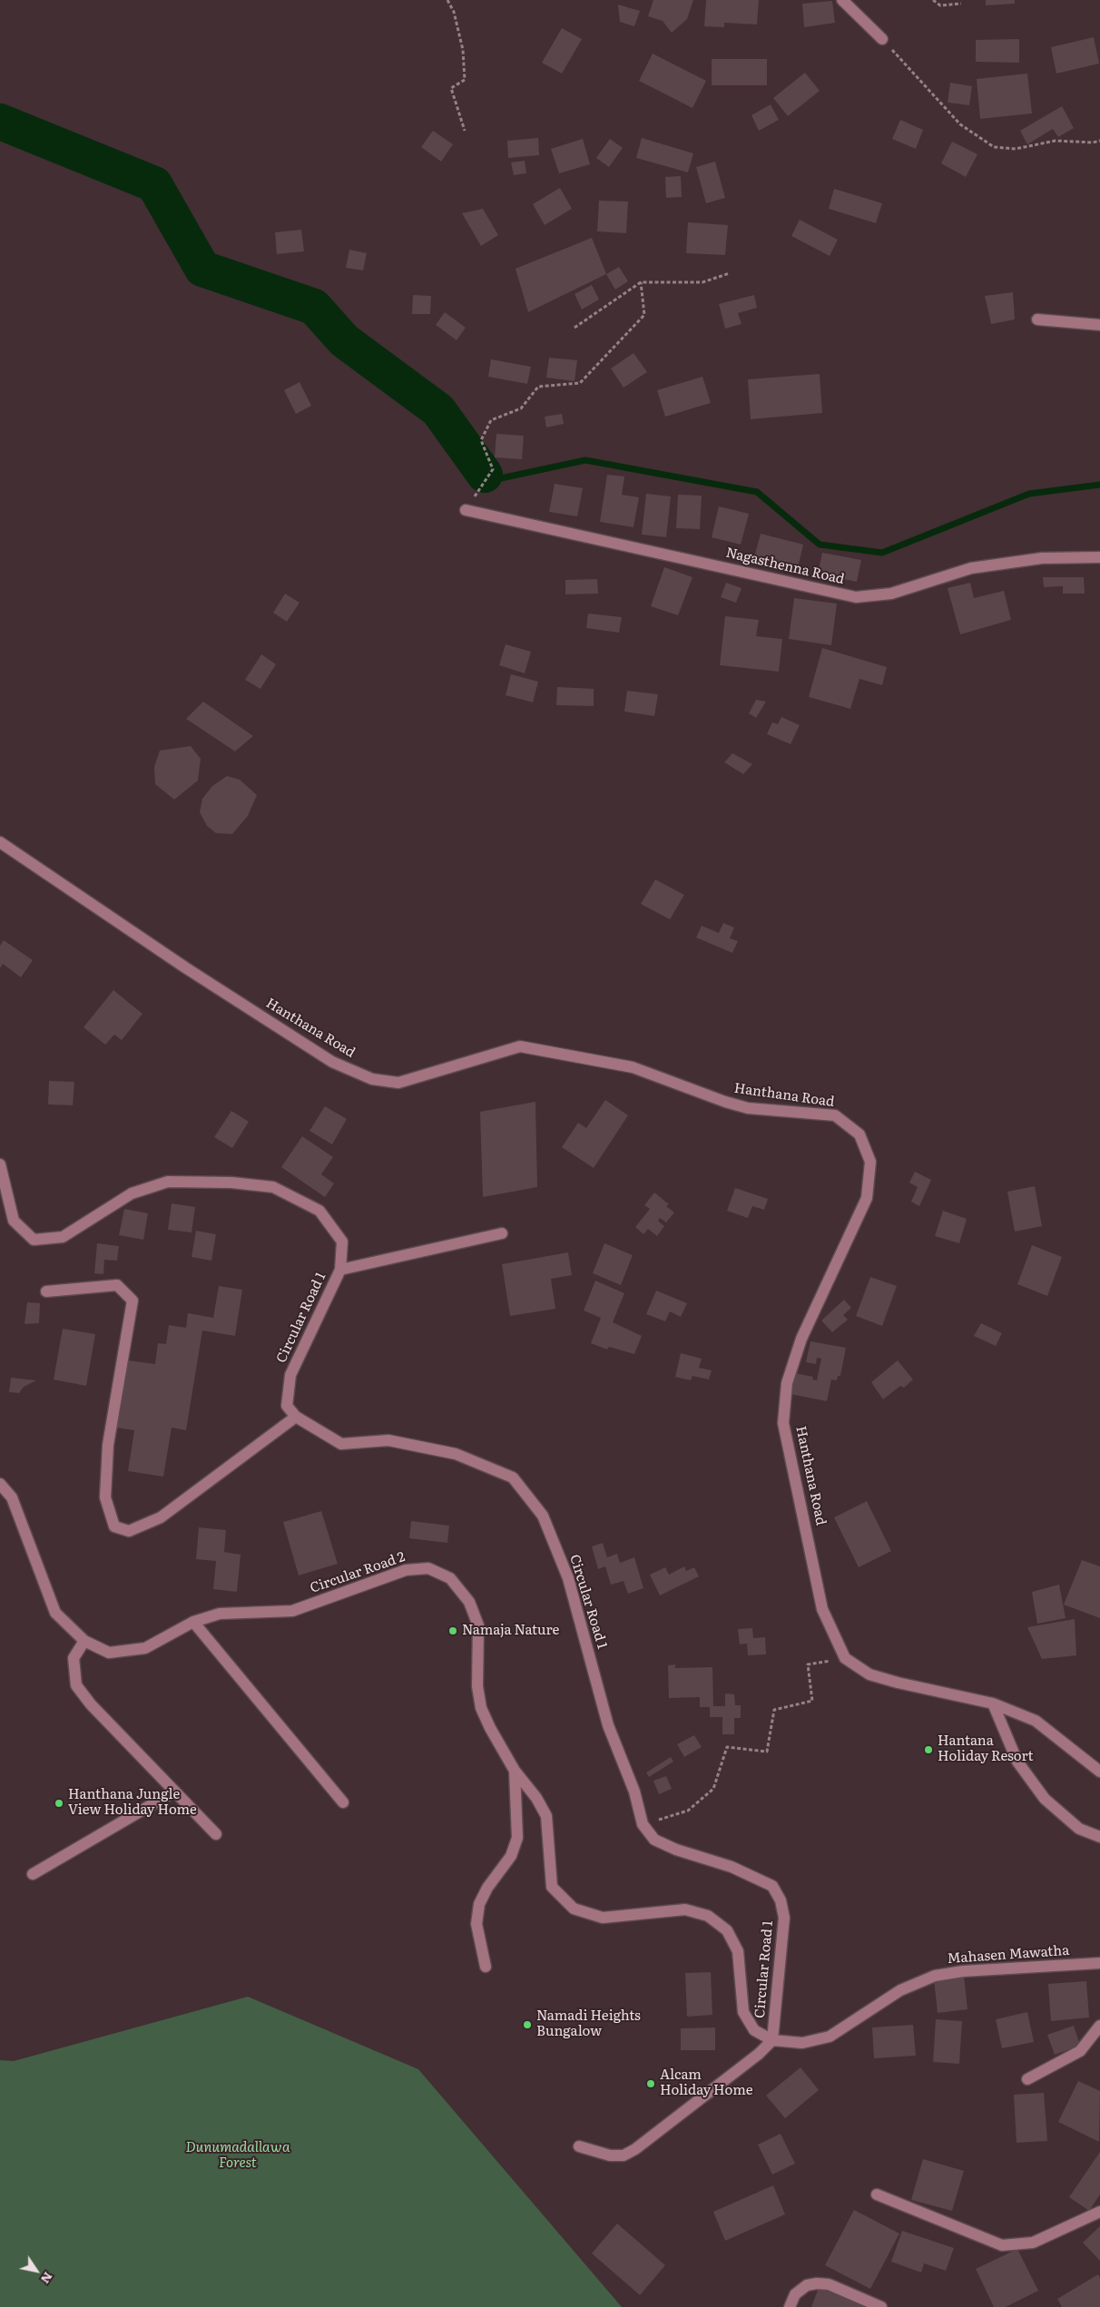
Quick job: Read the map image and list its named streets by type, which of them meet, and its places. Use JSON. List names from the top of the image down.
{
  "streets": {
    "street": [
      "Nagasthenna Road",
      "Hanthana Road",
      "Circular Road 1",
      "Circular Road 2",
      "Mahasen Mawatha"
    ]
  },
  "crossings": [
    ["Circular Road 1", "Circular Road 2"],
    ["Circular Road 1", "Mahasen Mawatha"],
    ["Circular Road 2", "Mahasen Mawatha"]
  ],
  "parks": ["Dunumadallawa Forest"],
  "places": [
    "Namaja Nature",
    "Hantana Holiday Resort",
    "Hanthana Jungle View Holiday Home",
    "Namadi Heights Bungalow",
    "Alcam Holiday Home"
  ],
  "north": "bottom right"
}
